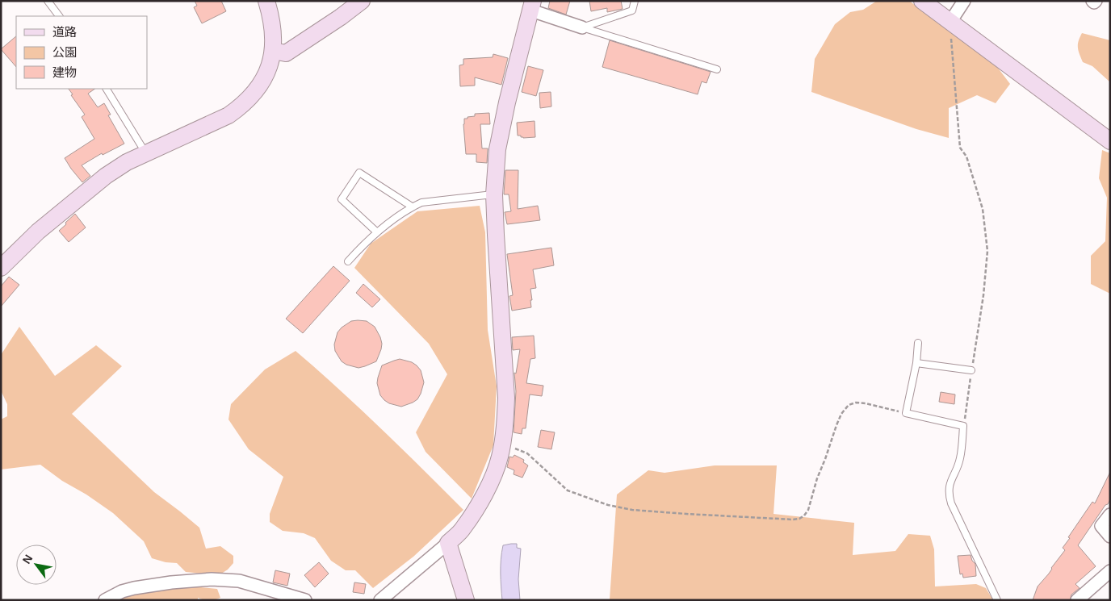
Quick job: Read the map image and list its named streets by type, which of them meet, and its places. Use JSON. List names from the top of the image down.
{
  "legend": ["道路", "公園", "建物"],
  "north": "top left"
}
